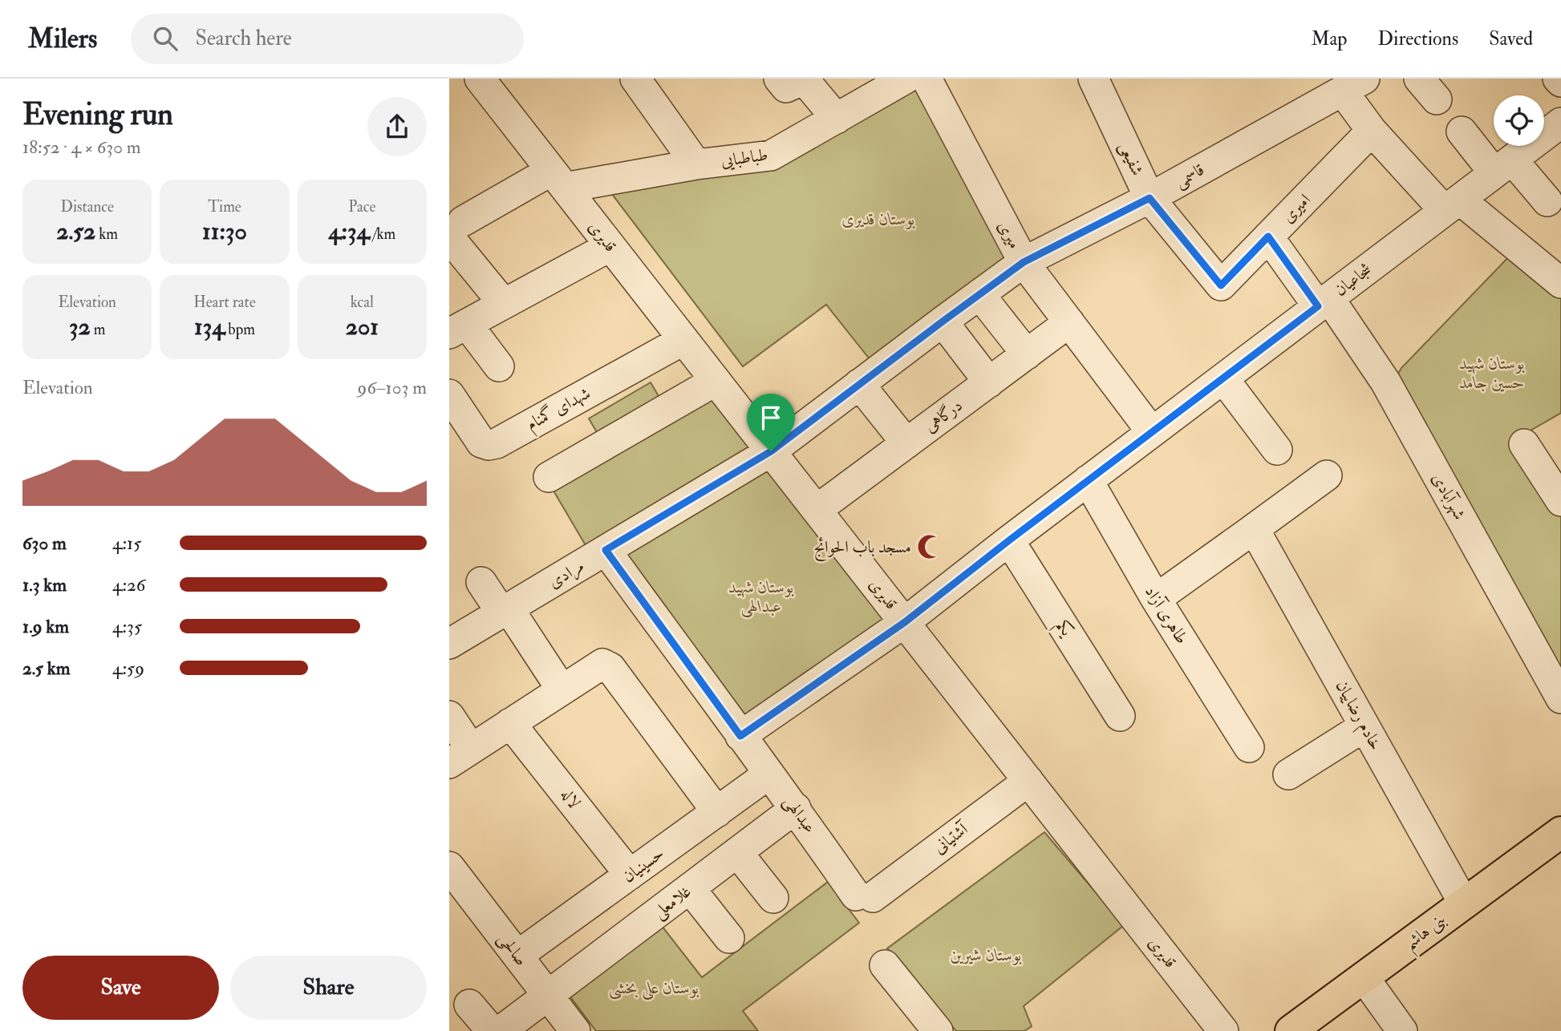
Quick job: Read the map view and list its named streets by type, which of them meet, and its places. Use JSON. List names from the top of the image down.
{
  "streets": {
    "main road": ["بنی هاشم"],
    "street": [
      "طباطبایی",
      "شفیعی",
      "قاسمی",
      "امیری",
      "میری",
      "قدیری",
      "شجاعیان",
      "شهدای گمنام",
      "درگاهی",
      "شهرآبادی",
      "مرادی",
      "طاهری آزاد",
      "یکم",
      "خادم رضاییان",
      "لاله",
      "عبدالهی",
      "آشتیانی",
      "حسینیان",
      "غلامعلی",
      "صالحی"
    ]
  },
  "crossings": [
    ["طباطبایی", "قدیری"],
    ["شفیعی", "قاسمی"],
    ["شفیعی", "امیری"],
    ["قاسمی", "میری"],
    ["قاسمی", "قدیری"],
    ["قاسمی", "مرادی"],
    ["امیری", "شهرآبادی"],
    ["میری", "شجاعیان"],
    ["میری", "درگاهی"],
    ["قدیری", "شجاعیان"],
    ["قدیری", "شهدای گمنام"],
    ["قدیری", "درگاهی"],
    ["قدیری", "مرادی"],
    ["قدیری", "آشتیانی"],
    ["شجاعیان", "شهرآبادی"],
    ["شجاعیان", "طاهری آزاد"],
    ["شجاعیان", "یکم"],
    ["مرادی", "عبدالهی"],
    ["خادم رضاییان", "بنی هاشم"],
    ["لاله", "حسینیان"],
    ["عبدالهی", "آشتیانی"],
    ["عبدالهی", "حسینیان"],
    ["عبدالهی", "غلامعلی"],
    ["حسینیان", "صالحی"],
    ["غلامعلی", "صالحی"]
  ],
  "parks": [
    "بوستان قدیری",
    "بوستان شهید حسین جامد",
    "بوستان شهید عبدالهی",
    "بوستان شیرین",
    "بوستان علی بخشی"
  ],
  "places": {
    "mosque": ["مسجد باب الحوائج"]
  },
  "page": {
    "header": "Milers",
    "search": "Search here",
    "nav": ["Map", "Directions", "Saved"],
    "heading": ["Evening run", "18:52 · 4 × 630 m"],
    "stats": [
      ["Distance", "2.52 km"],
      ["Time", "11:30"],
      ["Pace", "4:34 /km"],
      ["Elevation", "32 m"],
      ["Heart rate", "134 bpm"],
      ["kcal", "201"]
    ],
    "chart": ["Elevation", "96–103 m"],
    "list": [
      {
        "name": "630 m",
        "note": "4:15"
      },
      {
        "name": "1.3 km",
        "note": "4:26"
      },
      {
        "name": "1.9 km",
        "note": "4:35"
      },
      {
        "name": "2.5 km",
        "note": "4:59"
      }
    ],
    "buttons": ["Save", "Share"]
  }
}
